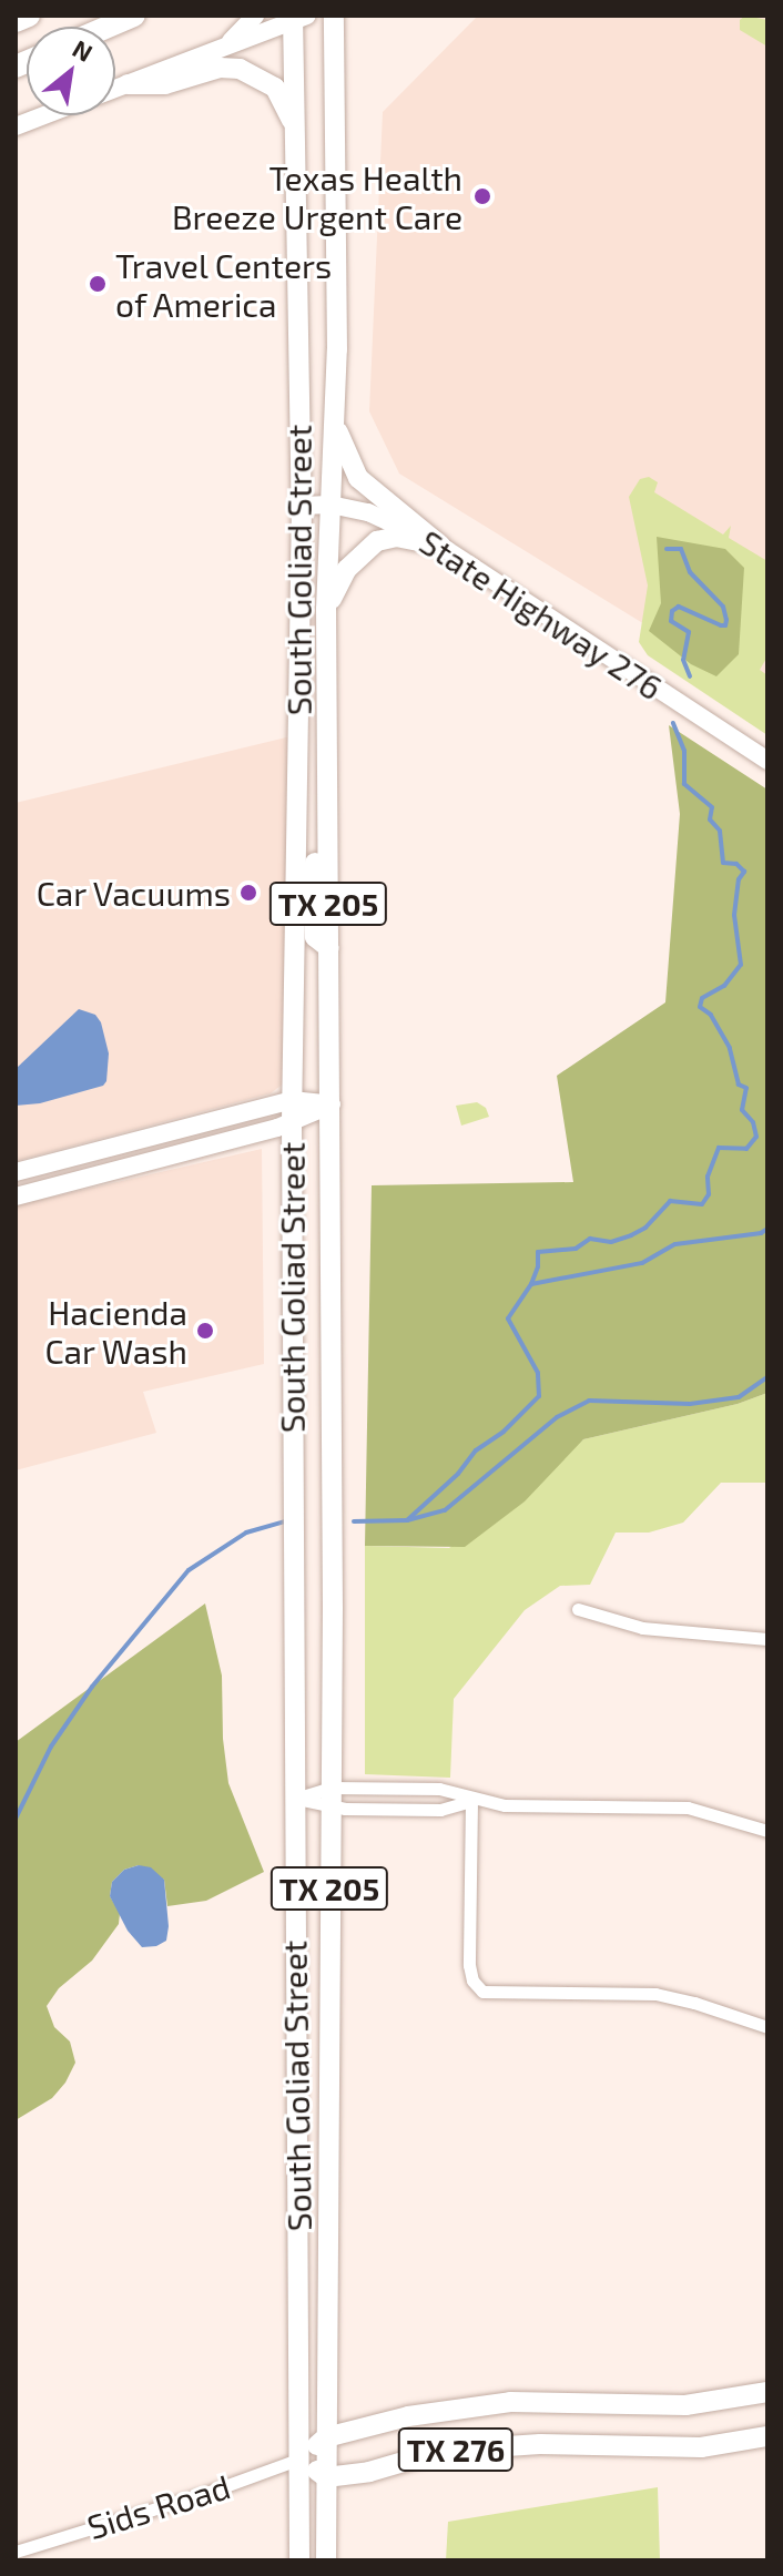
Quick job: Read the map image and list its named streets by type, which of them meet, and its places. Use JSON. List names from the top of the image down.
{
  "streets": {
    "main road": [
      "South Goliad Street",
      "State Highway 276",
      "TX 205",
      "TX 276"
    ],
    "street": ["Sids Road"]
  },
  "crossings": [
    ["South Goliad Street", "State Highway 276"],
    ["South Goliad Street", "TX 276"],
    ["South Goliad Street", "Sids Road"],
    ["TX 276", "Sids Road"]
  ],
  "places": [
    "Texas Health Breeze Urgent Care",
    "Travel Centers of America",
    "Car Vacuums",
    "Hacienda Car Wash"
  ],
  "north": "top right"
}
